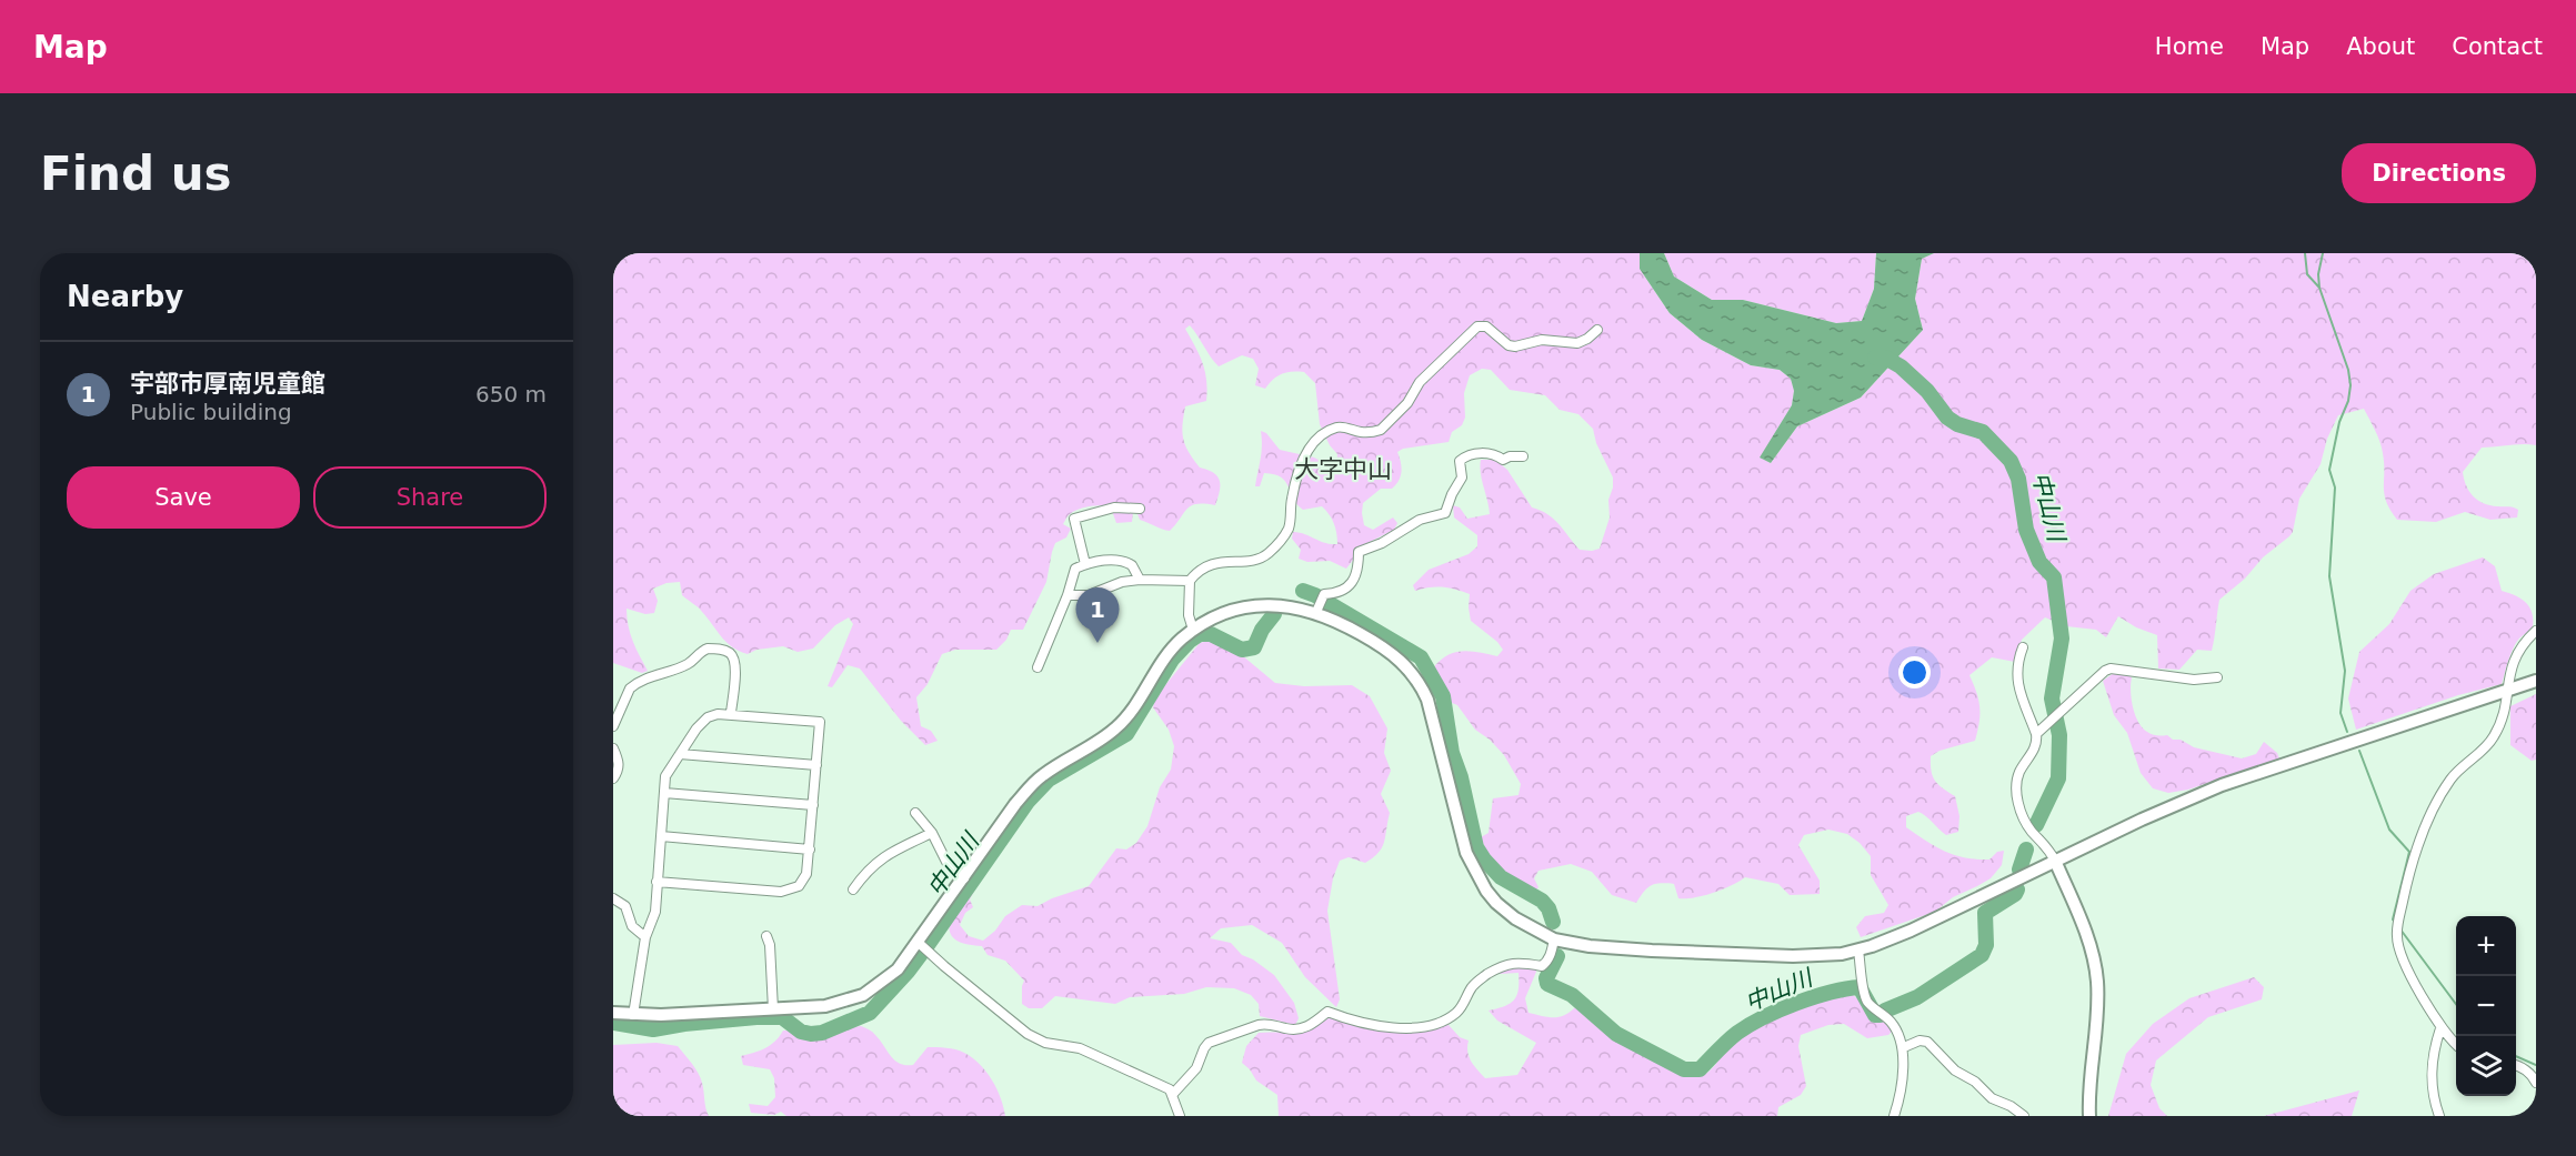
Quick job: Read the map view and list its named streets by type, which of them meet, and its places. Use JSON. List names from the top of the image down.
{
  "districts": ["大字中山"],
  "water": ["中山川"],
  "page": {
    "header": "Map",
    "nav": [
      "Home",
      "Map",
      "About",
      "Contact"
    ],
    "buttons": [
      "Directions",
      ["Save", "Share"]
    ],
    "title": "Find us",
    "heading": "Nearby",
    "list": [
      {
        "mark": "1",
        "name": "宇部市厚南児童館",
        "note": "Public building",
        "value": "650 m"
      }
    ],
    "pins": "1",
    "map_buttons": ["+", "−"]
  }
}
